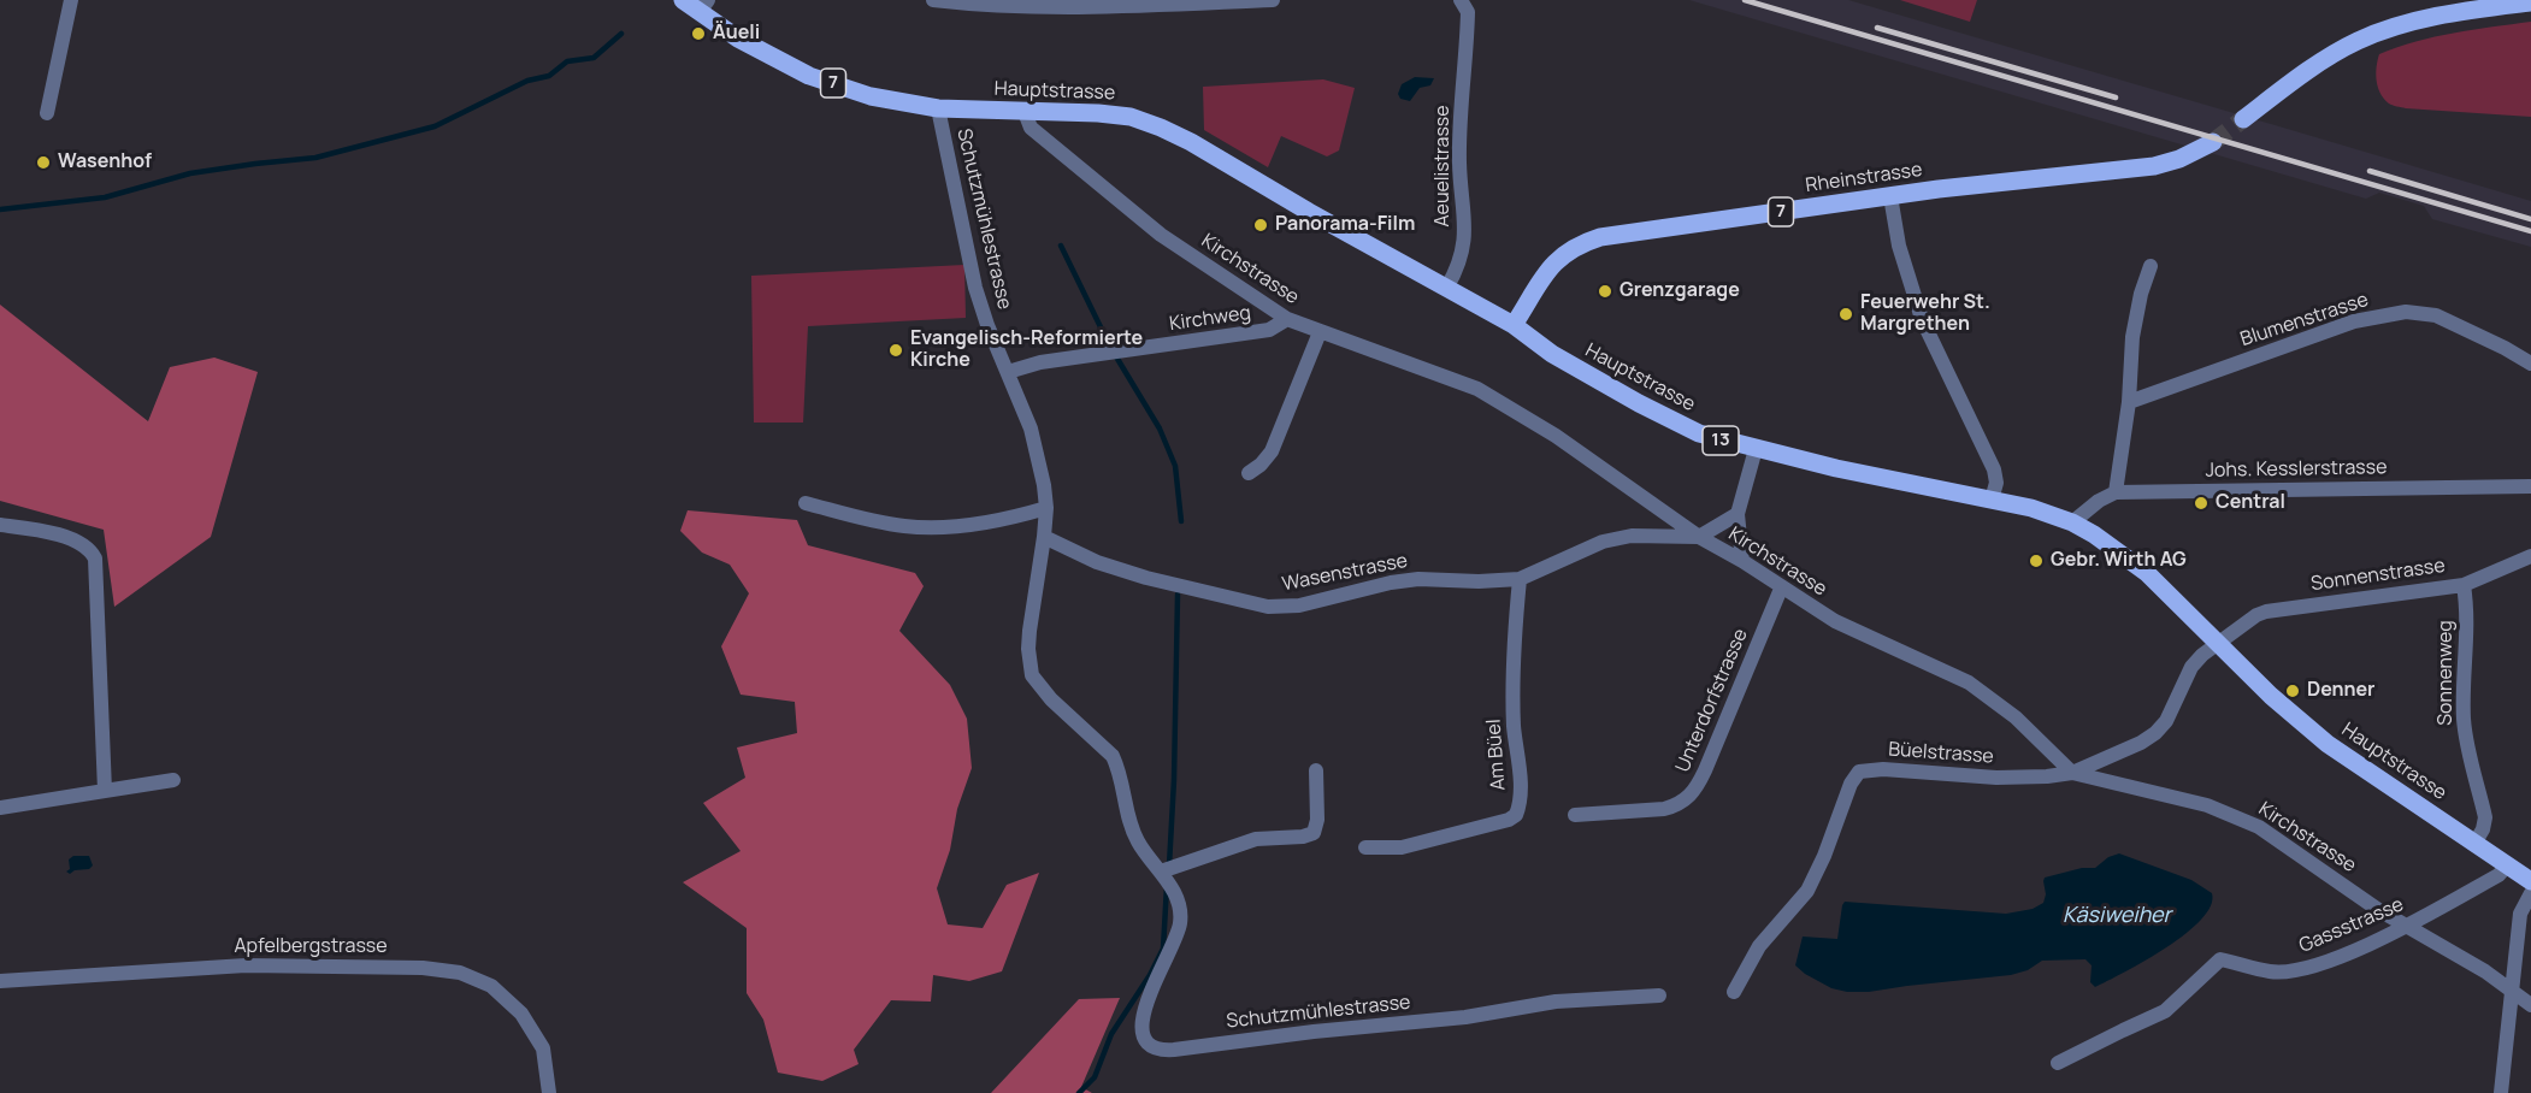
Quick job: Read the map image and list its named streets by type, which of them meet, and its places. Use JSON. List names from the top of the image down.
{
  "streets": {
    "main road": [
      "7",
      "Hauptstrasse",
      "Rheinstrasse",
      "13"
    ],
    "street": [
      "Aeuelistrasse",
      "Schutzmühlestrasse",
      "Kirchstrasse",
      "Kirchweg",
      "Blumenstrasse",
      "Johs. Kesslerstrasse",
      "Wasenstrasse",
      "Sonnenstrasse",
      "Sonnenweg",
      "Unterdorfstrasse",
      "Büelstrasse",
      "Am Büel",
      "Gassstrasse",
      "Apfelbergstrasse"
    ]
  },
  "crossings": [
    ["Hauptstrasse", "Aeuelistrasse"],
    ["Hauptstrasse", "Rheinstrasse"],
    ["Hauptstrasse", "Schutzmühlestrasse"],
    ["Hauptstrasse", "Kirchstrasse"],
    ["Hauptstrasse", "Sonnenstrasse"],
    ["Hauptstrasse", "Sonnenweg"],
    ["Hauptstrasse", "Büelstrasse"],
    ["Hauptstrasse", "Gassstrasse"],
    ["Schutzmühlestrasse", "Kirchweg"],
    ["Schutzmühlestrasse", "Wasenstrasse"],
    ["Kirchstrasse", "Kirchweg"],
    ["Kirchstrasse", "Wasenstrasse"],
    ["Kirchstrasse", "Unterdorfstrasse"],
    ["Kirchstrasse", "Büelstrasse"],
    ["Kirchstrasse", "Gassstrasse"],
    ["Wasenstrasse", "Am Büel"],
    ["Sonnenstrasse", "Sonnenweg"],
    ["Sonnenstrasse", "Büelstrasse"]
  ],
  "water": ["Käsiweiher"],
  "places": [
    "Äueli",
    "Wasenhof",
    "Panorama-Film",
    "Grenzgarage",
    "Feuerwehr St. Margrethen",
    "Evangelisch-Reformierte Kirche",
    "Central",
    "Gebr. Wirth AG",
    "Denner"
  ]
}
